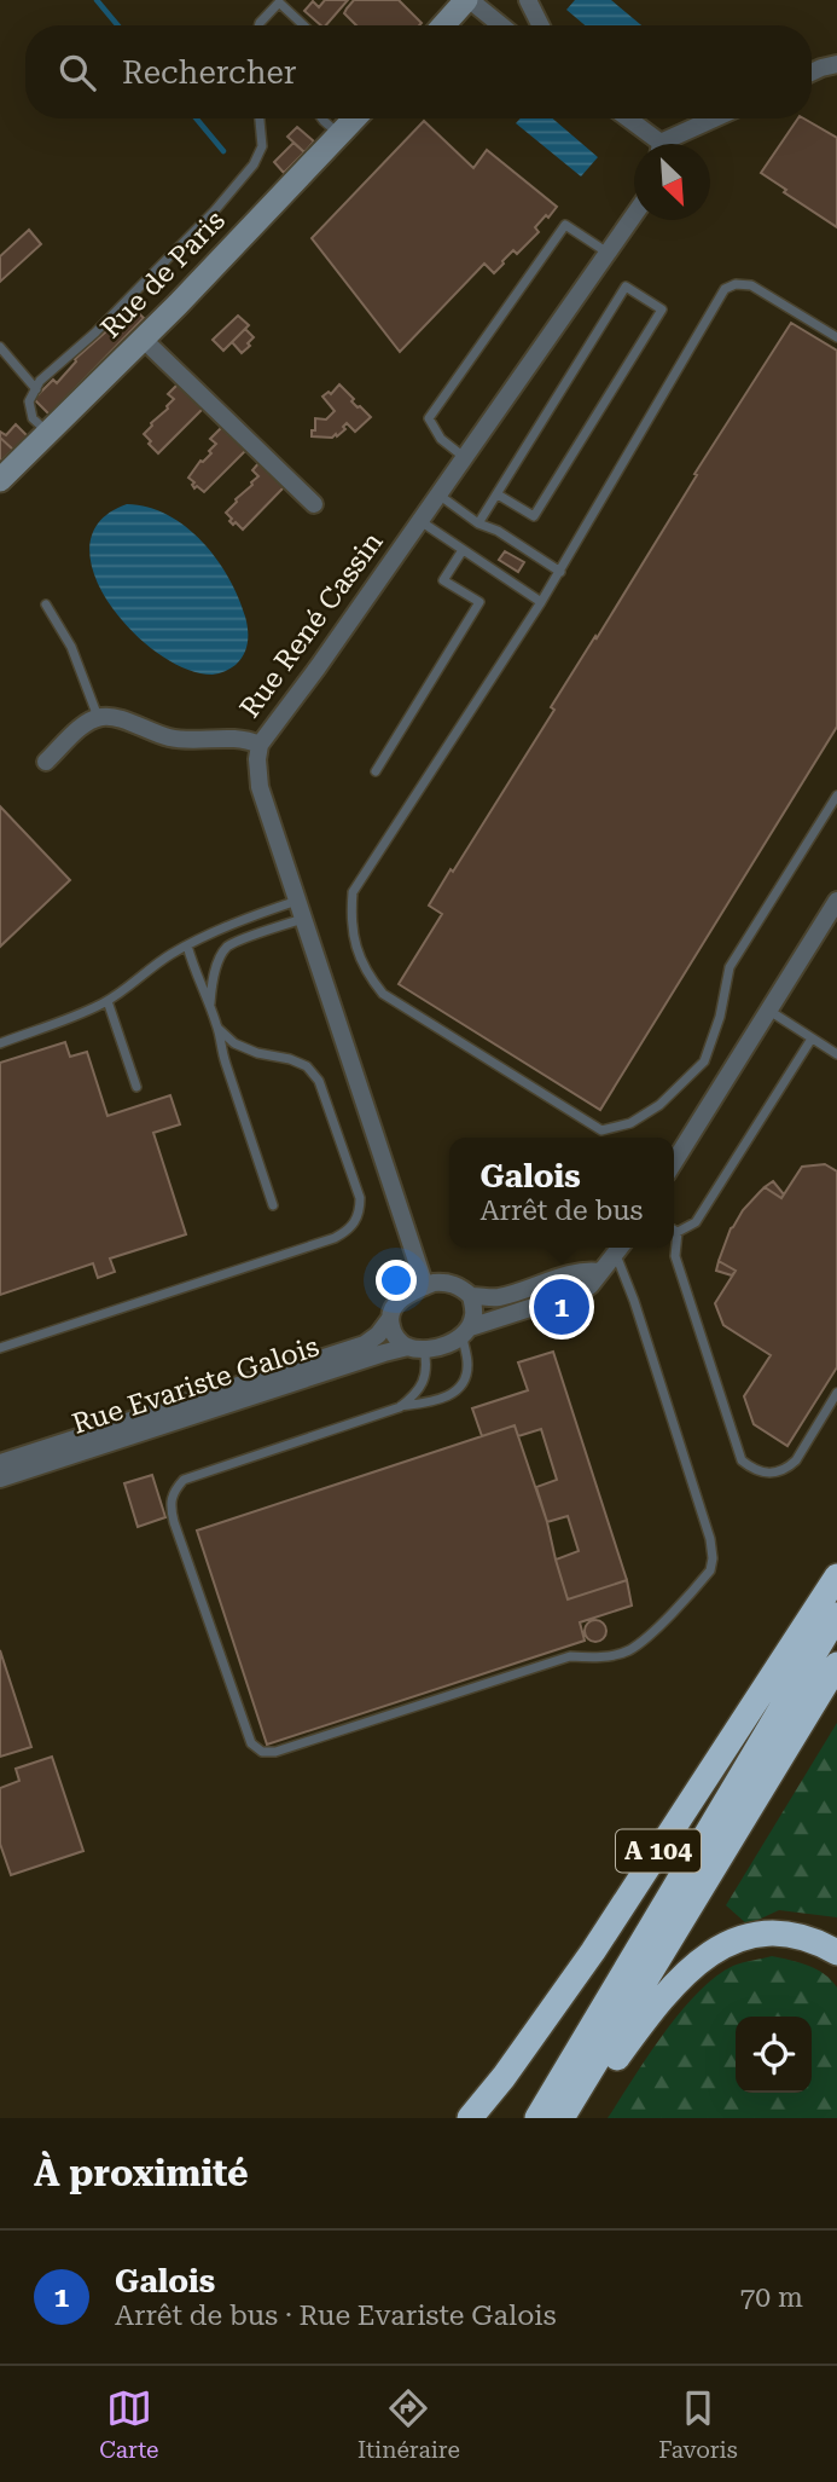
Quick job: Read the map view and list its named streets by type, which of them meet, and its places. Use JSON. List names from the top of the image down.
{
  "streets": {
    "highway": ["A 104"],
    "street": ["Rue de Paris", "Rue René Cassin", "Rue Evariste Galois"]
  },
  "crossings": [
    ["Rue René Cassin", "Rue Evariste Galois"]
  ],
  "north": "bottom right",
  "page": {
    "search": "Rechercher",
    "popup": ["Galois", "Arrêt de bus"],
    "pins": "1",
    "heading": "À proximité",
    "list": [
      {
        "mark": "1",
        "name": "Galois",
        "note": "Arrêt de bus · Rue Evariste Galois",
        "value": "70 m"
      }
    ],
    "nav": ["Carte", "Itinéraire", "Favoris"]
  }
}
